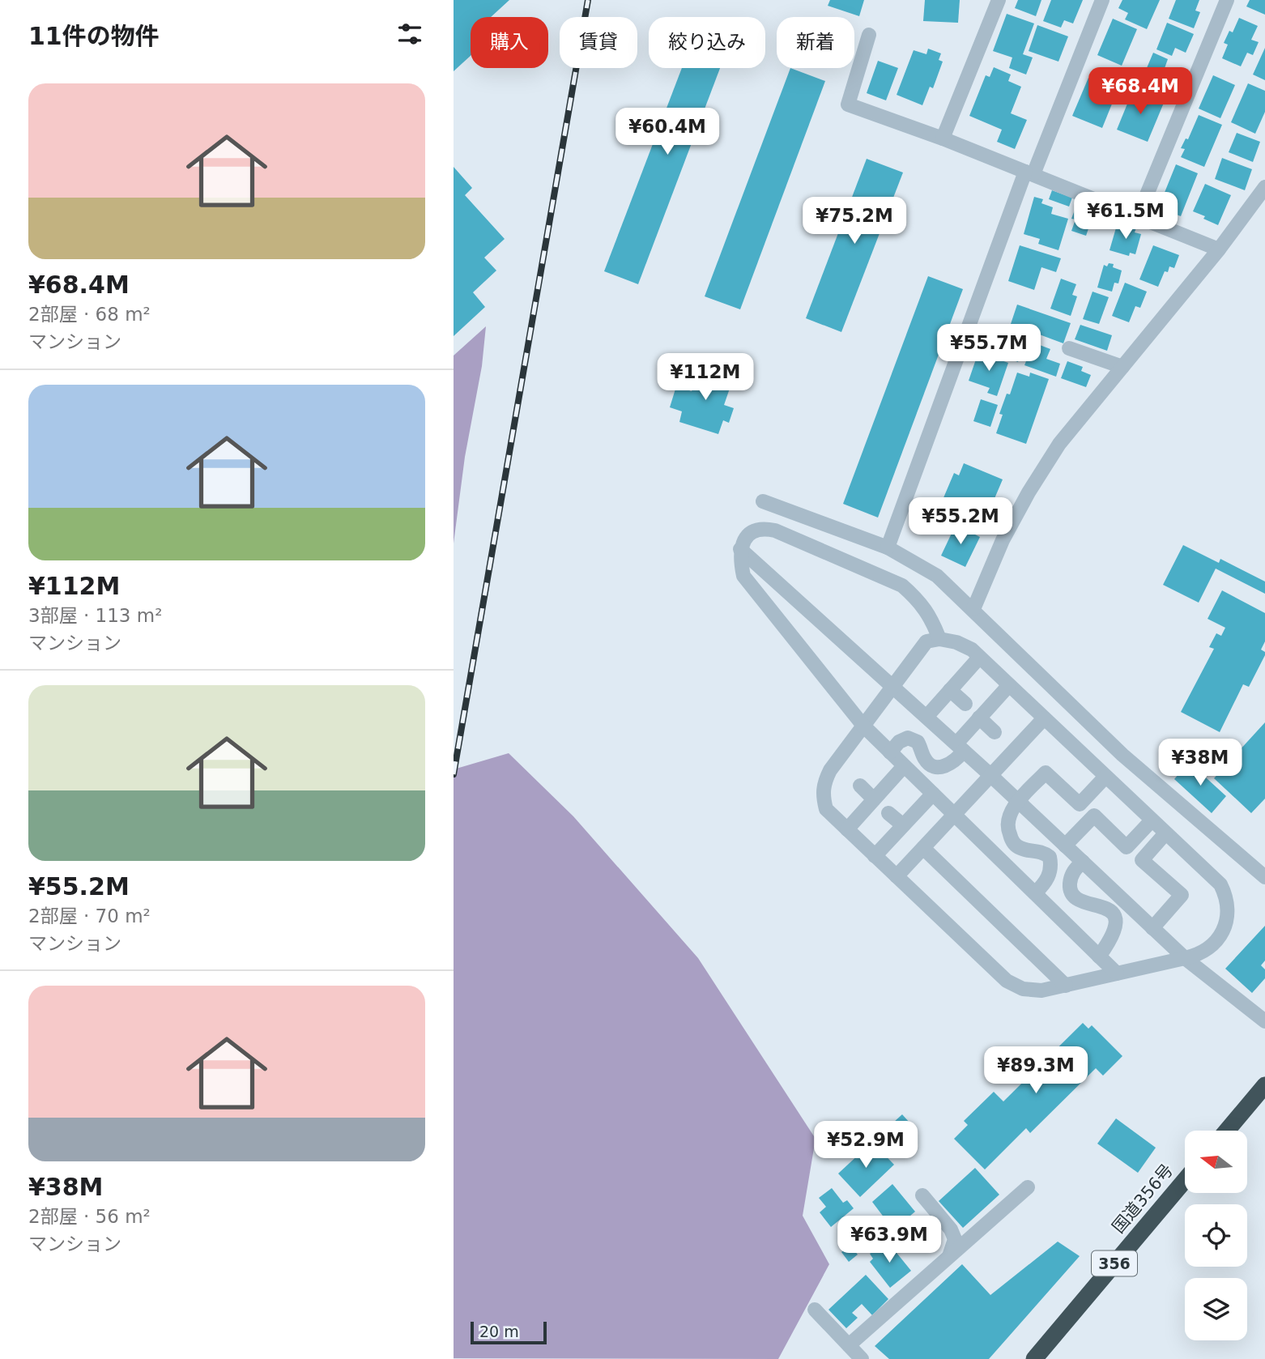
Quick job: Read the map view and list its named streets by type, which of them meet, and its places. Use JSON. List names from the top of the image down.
{
  "streets": {
    "highway": ["国道356号", "356"]
  },
  "scale_bar": "20 m",
  "north": "left",
  "page": {
    "heading": "11件の物件",
    "chip": [
      "購入",
      "賃貸",
      "絞り込み",
      "新着"
    ],
    "price": [
      "¥68.4M",
      "¥60.4M",
      "¥61.5M",
      "¥75.2M",
      "¥55.7M",
      "¥112M",
      "¥55.2M",
      "¥38M",
      "¥89.3M",
      "¥52.9M",
      "¥63.9M"
    ],
    "list": [
      {
        "name": "¥68.4M",
        "note": "2部屋 · 68 m² · マンション"
      },
      {
        "name": "¥112M",
        "note": "3部屋 · 113 m² · マンション"
      },
      {
        "name": "¥55.2M",
        "note": "2部屋 · 70 m² · マンション"
      },
      {
        "name": "¥38M",
        "note": "2部屋 · 56 m² · マンション"
      }
    ],
    "scale": "20 m"
  }
}
